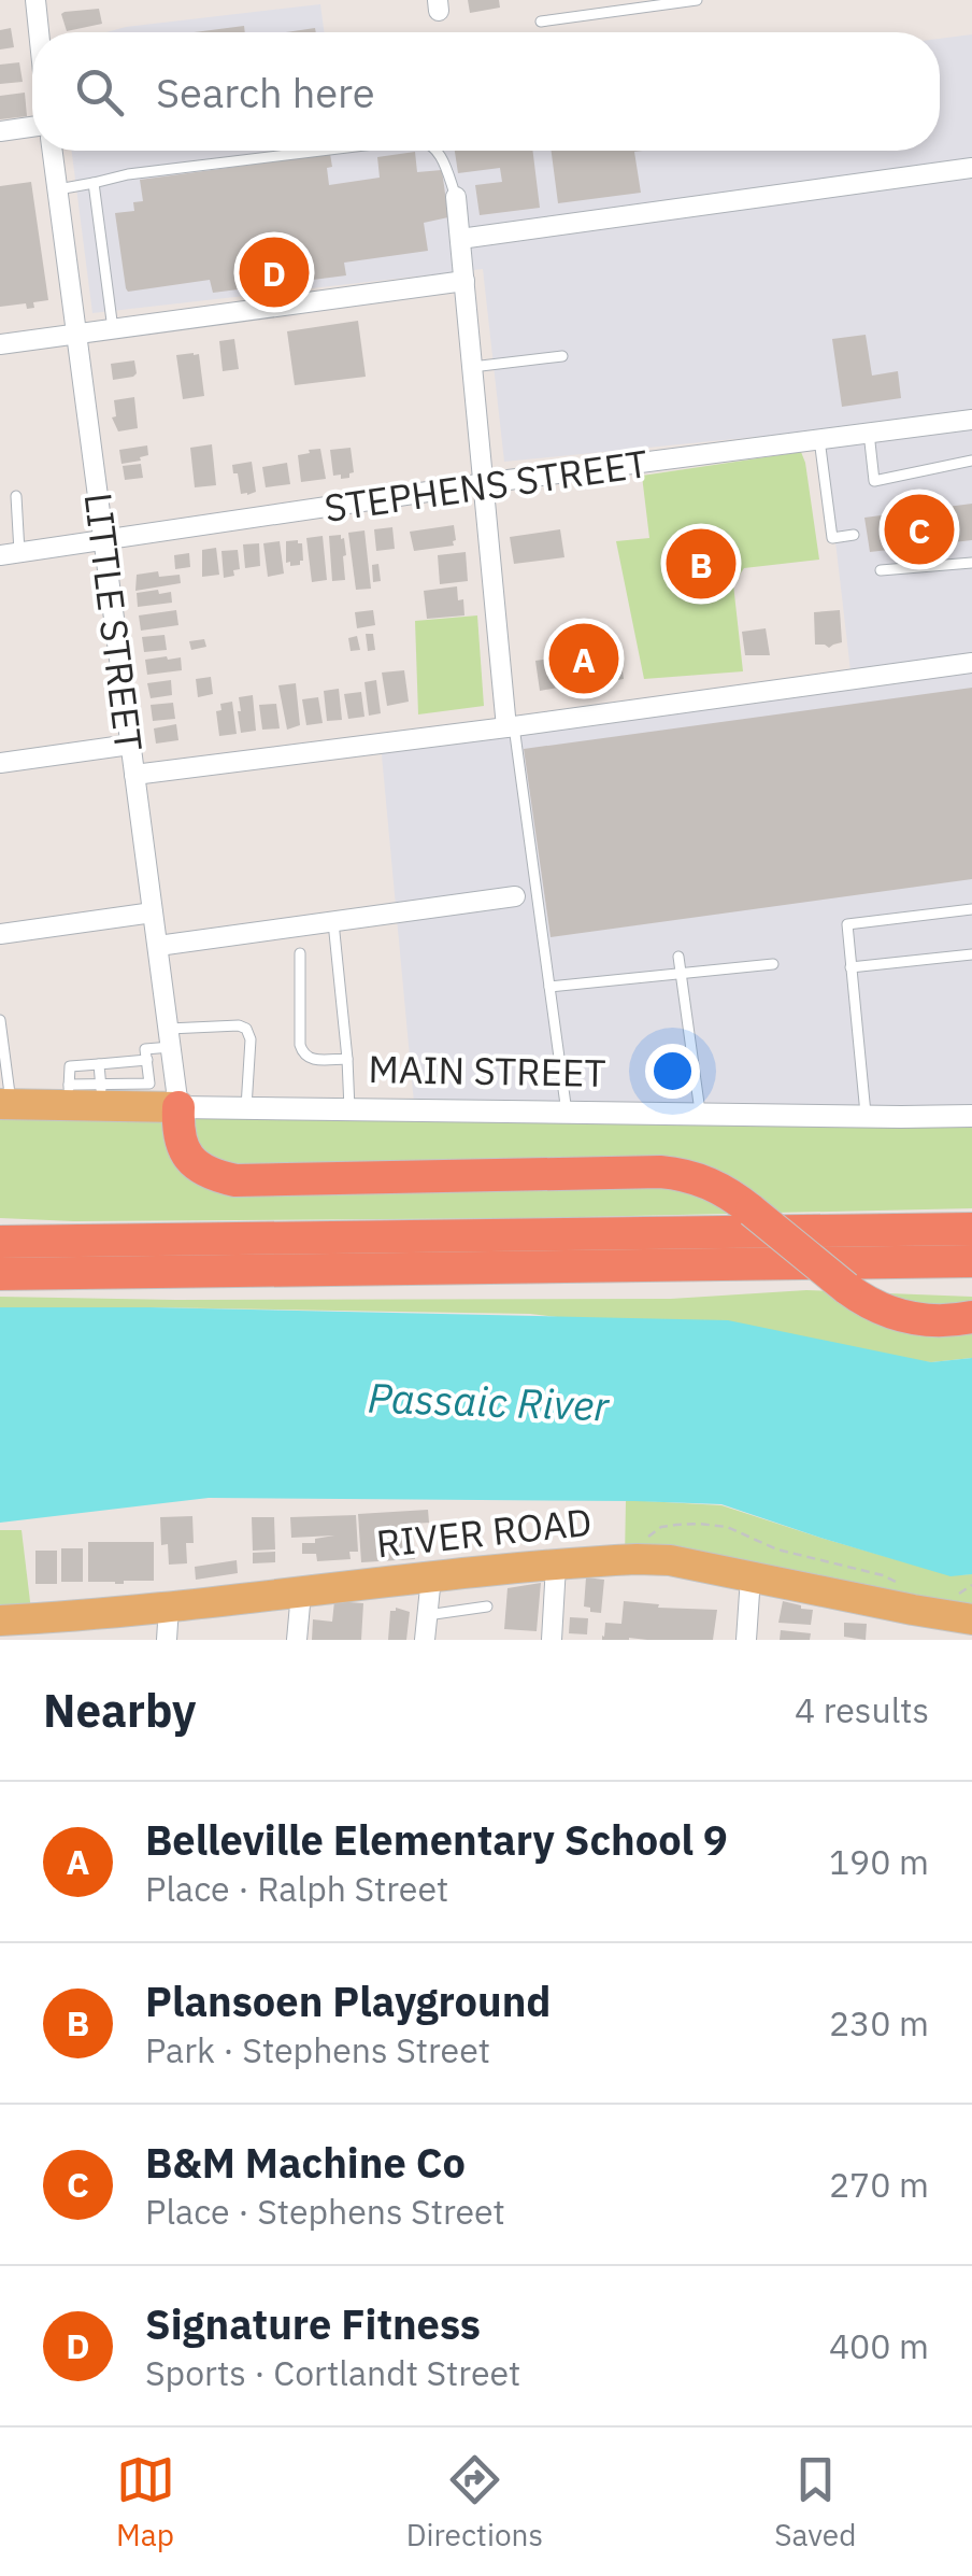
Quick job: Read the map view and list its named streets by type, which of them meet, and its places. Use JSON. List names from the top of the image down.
{
  "streets": {
    "main road": ["MAIN STREET", "RIVER ROAD"],
    "street": ["STEPHENS STREET", "LITTLE STREET"]
  },
  "crossings": [
    ["STEPHENS STREET", "LITTLE STREET"],
    ["LITTLE STREET", "MAIN STREET"]
  ],
  "water": ["Passaic River"],
  "page": {
    "search": "Search here",
    "pins": [
      "D",
      "C",
      "B",
      "A"
    ],
    "heading": ["Nearby", "4 results"],
    "list": [
      {
        "mark": "A",
        "name": "Belleville Elementary School 9",
        "note": "Place · Ralph Street",
        "value": "190 m"
      },
      {
        "mark": "B",
        "name": "Plansoen Playground",
        "note": "Park · Stephens Street",
        "value": "230 m"
      },
      {
        "mark": "C",
        "name": "B&M Machine Co",
        "note": "Place · Stephens Street",
        "value": "270 m"
      },
      {
        "mark": "D",
        "name": "Signature Fitness",
        "note": "Sports · Cortlandt Street",
        "value": "400 m"
      }
    ],
    "nav": ["Map", "Directions", "Saved"]
  }
}
